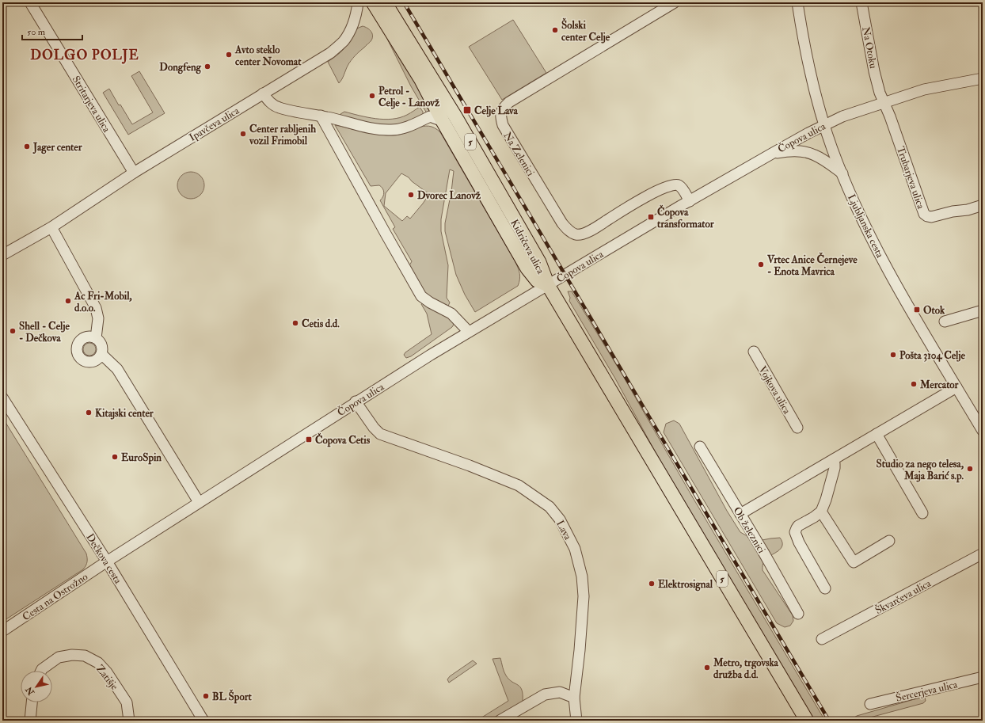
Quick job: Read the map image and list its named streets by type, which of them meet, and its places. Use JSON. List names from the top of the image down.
{
  "streets": {
    "main road": ["5", "Kidričeva ulica"],
    "street": [
      "Na Otoku",
      "Stritarjeva ulica",
      "Ipavčeva ulica",
      "Čopova ulica",
      "Na Zelenici",
      "Trubarjeva ulica",
      "Ljubljanska cesta",
      "Vojkova ulica",
      "Lava",
      "Ob železnici",
      "Dečkova cesta",
      "Cesta na Ostrožno",
      "Škvarčeva ulica",
      "Zatišje",
      "Šercerjeva ulica"
    ]
  },
  "crossings": [
    ["Na Otoku", "Čopova ulica"],
    ["Na Otoku", "Trubarjeva ulica"],
    ["Stritarjeva ulica", "Ipavčeva ulica"],
    ["Čopova ulica", "5"],
    ["Čopova ulica", "Na Zelenici"],
    ["Čopova ulica", "Trubarjeva ulica"],
    ["Čopova ulica", "Ljubljanska cesta"],
    ["Čopova ulica", "Kidričeva ulica"],
    ["Čopova ulica", "Lava"],
    ["Čopova ulica", "Dečkova cesta"],
    ["Čopova ulica", "Cesta na Ostrožno"],
    ["5", "Kidričeva ulica"],
    ["Dečkova cesta", "Cesta na Ostrožno"]
  ],
  "districts": ["DOLGO POLJE"],
  "places": {
    "other": [
      "Šolski center Celje",
      "Avto steklo center Novomat",
      "Dongfeng",
      "Petrol - Celje - Lanovž",
      "Center rabljenih vozil Frimobil",
      "Jager center",
      "Dvorec Lanovž",
      "Vrtec Anice Černejeve - Enota Mavrica",
      "Ac Fri-Mobil, d.o.o.",
      "Cetis d.d.",
      "Shell - Celje - Dečkova",
      "Pošta 3104 Celje",
      "Mercator",
      "Kitajski center",
      "EuroSpin",
      "Studio za nego telesa, Maja Barić s.p.",
      "Elektrosignal",
      "Metro, trgovska družba d.d.",
      "BL Šport"
    ],
    "transit": [
      "Celje Lava",
      "Čopova transformator",
      "Otok",
      "Čopova Cetis"
    ]
  },
  "scale_bar": "50 m",
  "north": "bottom left"
}
